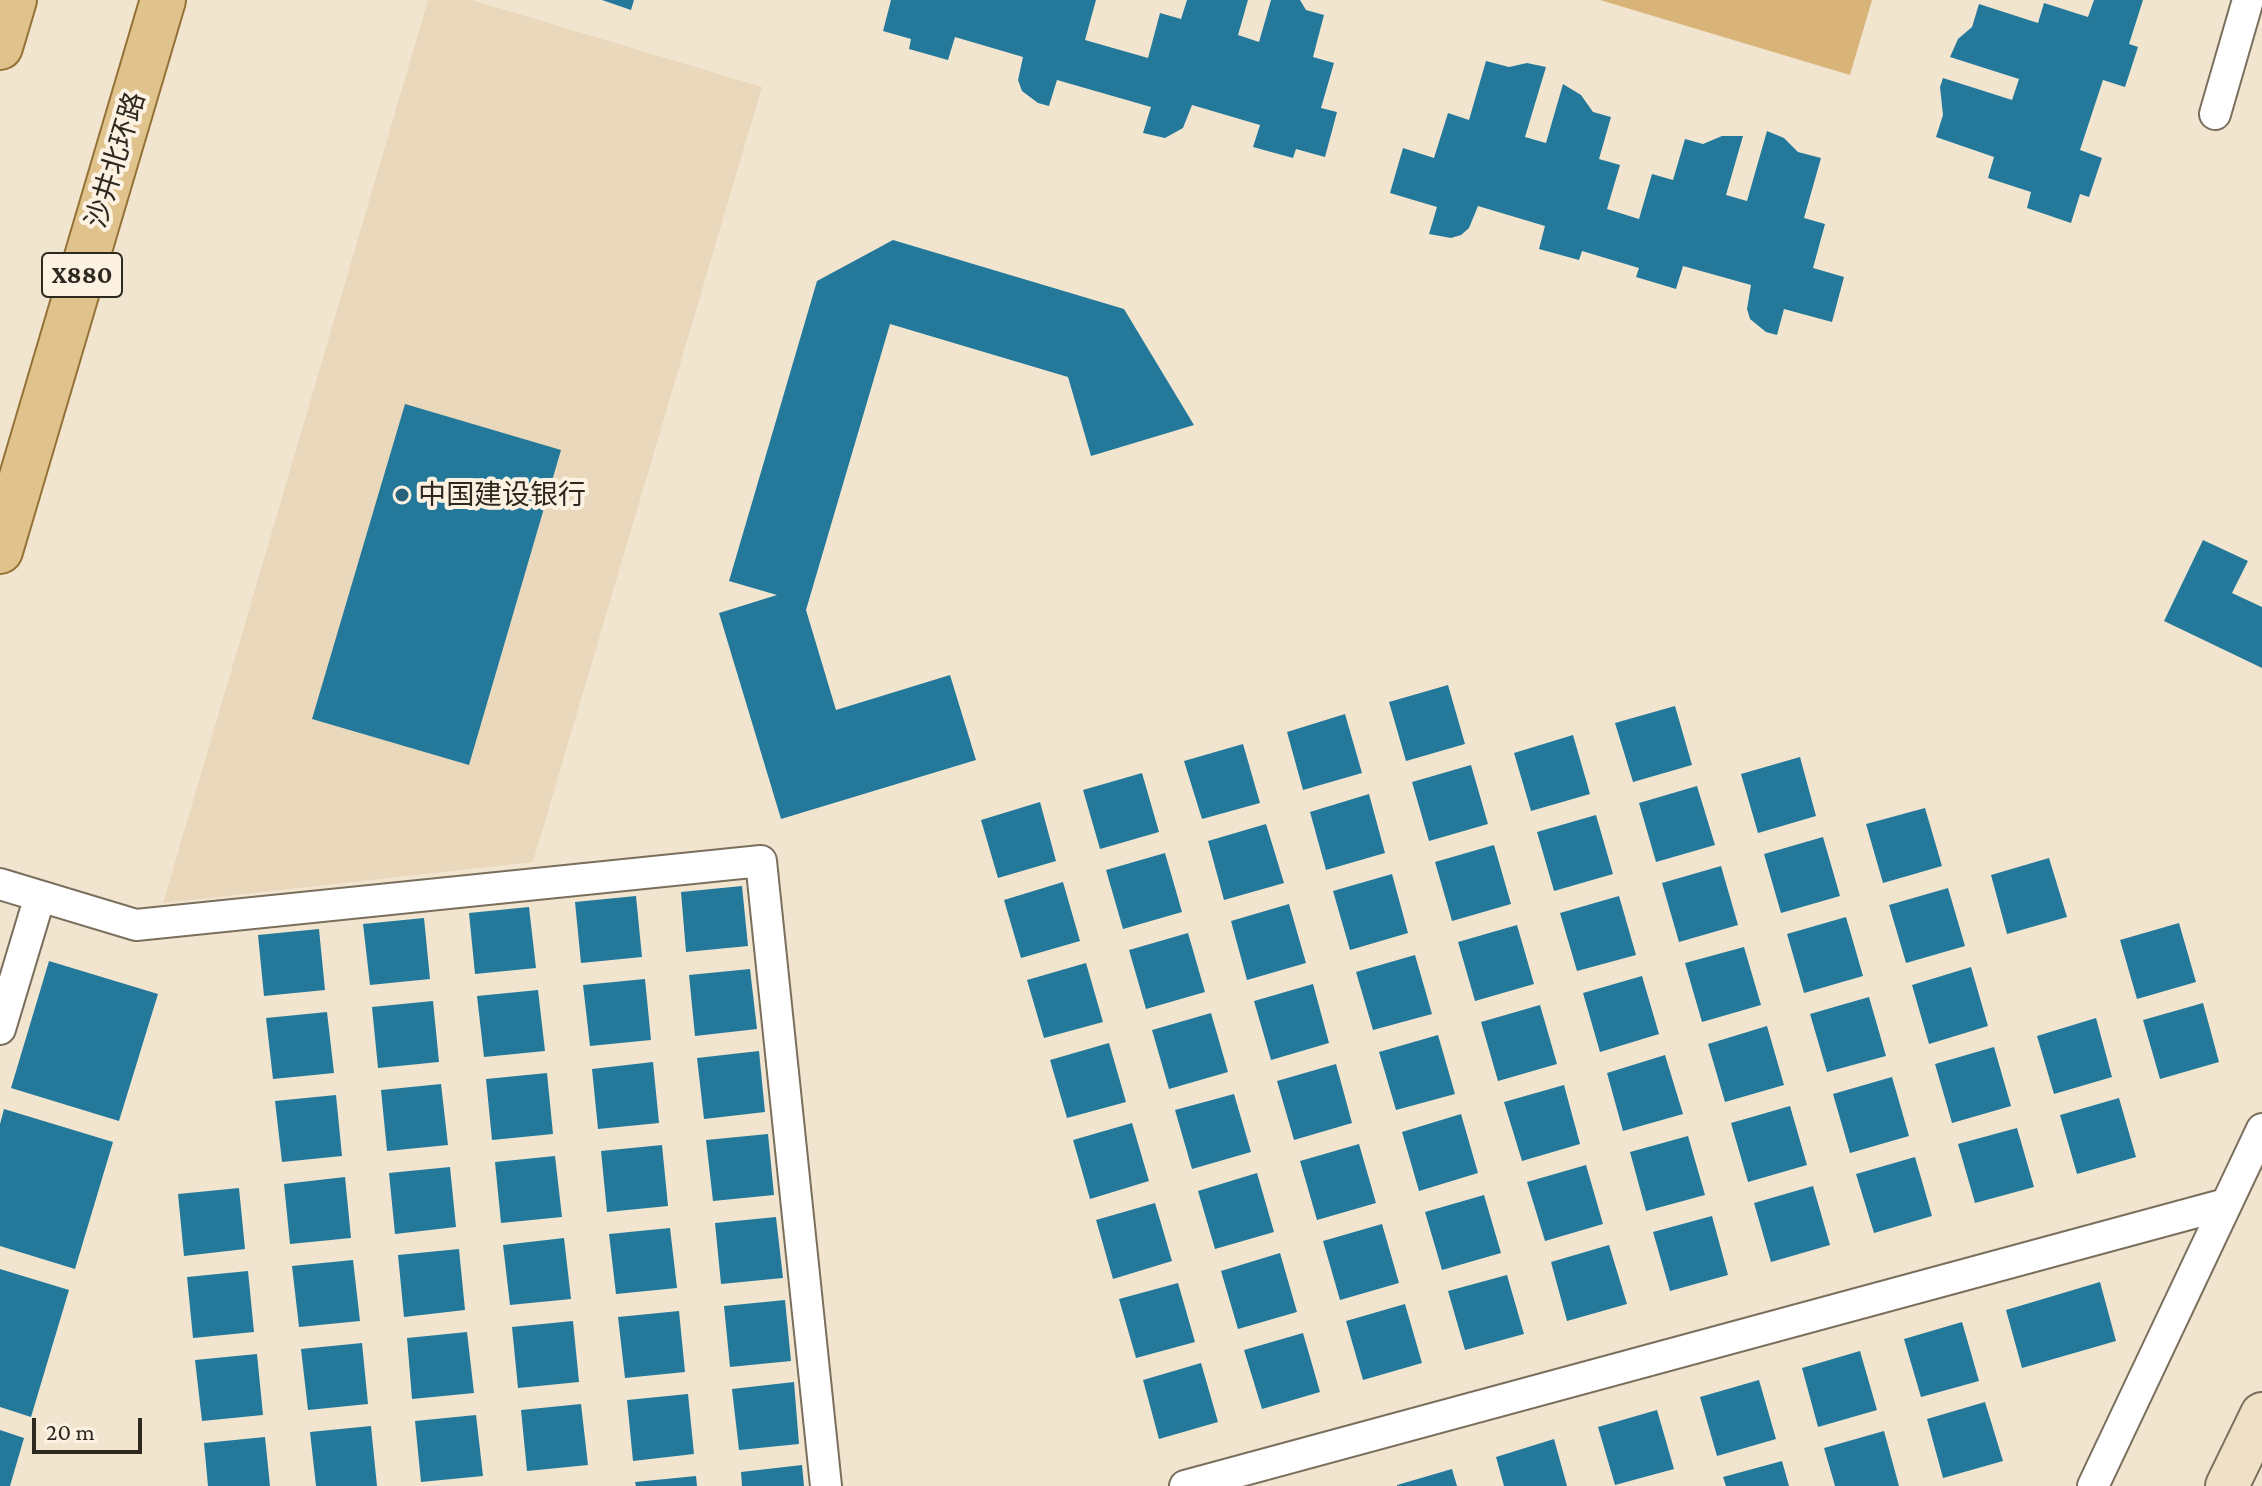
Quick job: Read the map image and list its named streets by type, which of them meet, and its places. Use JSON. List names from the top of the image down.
{
  "streets": {
    "main road": ["沙井北环路", "X880"]
  },
  "places": ["中国建设银行"],
  "scale_bar": "20 m"
}
